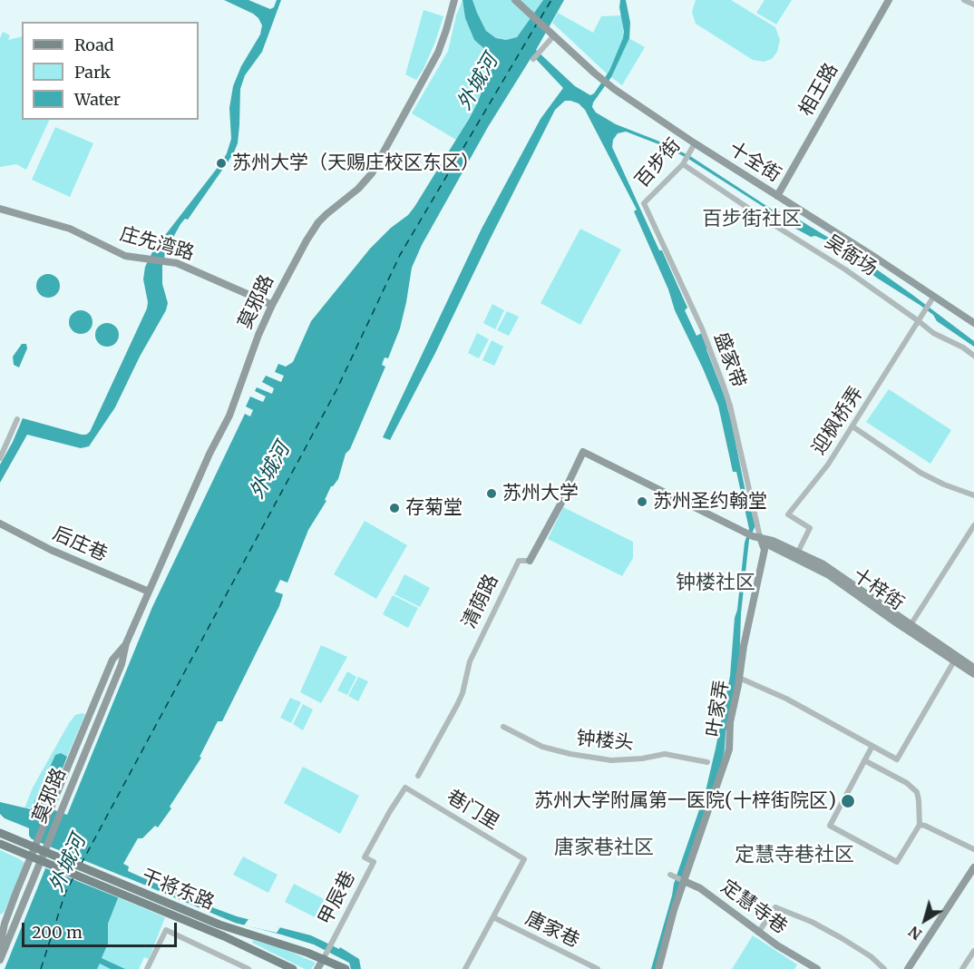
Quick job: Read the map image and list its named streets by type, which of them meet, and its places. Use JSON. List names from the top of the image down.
{
  "streets": {
    "main road": [
      "相王路",
      "十全街",
      "庄先湾路",
      "莫邪路",
      "后庄巷",
      "十梓街",
      "清荫路",
      "叶家弄",
      "干将东路",
      "定慧寺巷"
    ],
    "street": [
      "百步街",
      "吴衙场",
      "盛家带",
      "迎枫桥弄",
      "钟楼头",
      "巷门里",
      "甲辰巷",
      "唐家巷"
    ]
  },
  "crossings": [
    ["相王路", "十全街"],
    ["十全街", "百步街"],
    ["十全街", "迎枫桥弄"],
    ["百步街", "吴衙场"],
    ["百步街", "盛家带"],
    ["庄先湾路", "莫邪路"],
    ["吴衙场", "迎枫桥弄"],
    ["莫邪路", "后庄巷"],
    ["盛家带", "十梓街"],
    ["盛家带", "叶家弄"],
    ["迎枫桥弄", "十梓街"],
    ["十梓街", "清荫路"],
    ["十梓街", "叶家弄"],
    ["叶家弄", "定慧寺巷"],
    ["巷门里", "甲辰巷"],
    ["巷门里", "唐家巷"],
    ["干将东路", "甲辰巷"]
  ],
  "districts": [
    "百步街社区",
    "钟楼社区",
    "唐家巷社区",
    "定慧寺巷社区"
  ],
  "water": ["外城河"],
  "places": [
    "苏州大学（天赐庄校区东区）",
    "苏州大学",
    "苏州圣约翰堂",
    "存菊堂",
    "苏州大学附属第一医院(十梓街院区)"
  ],
  "legend": ["Road", "Park", "Water"],
  "scale_bar": "200 m",
  "north": "bottom left"
}
